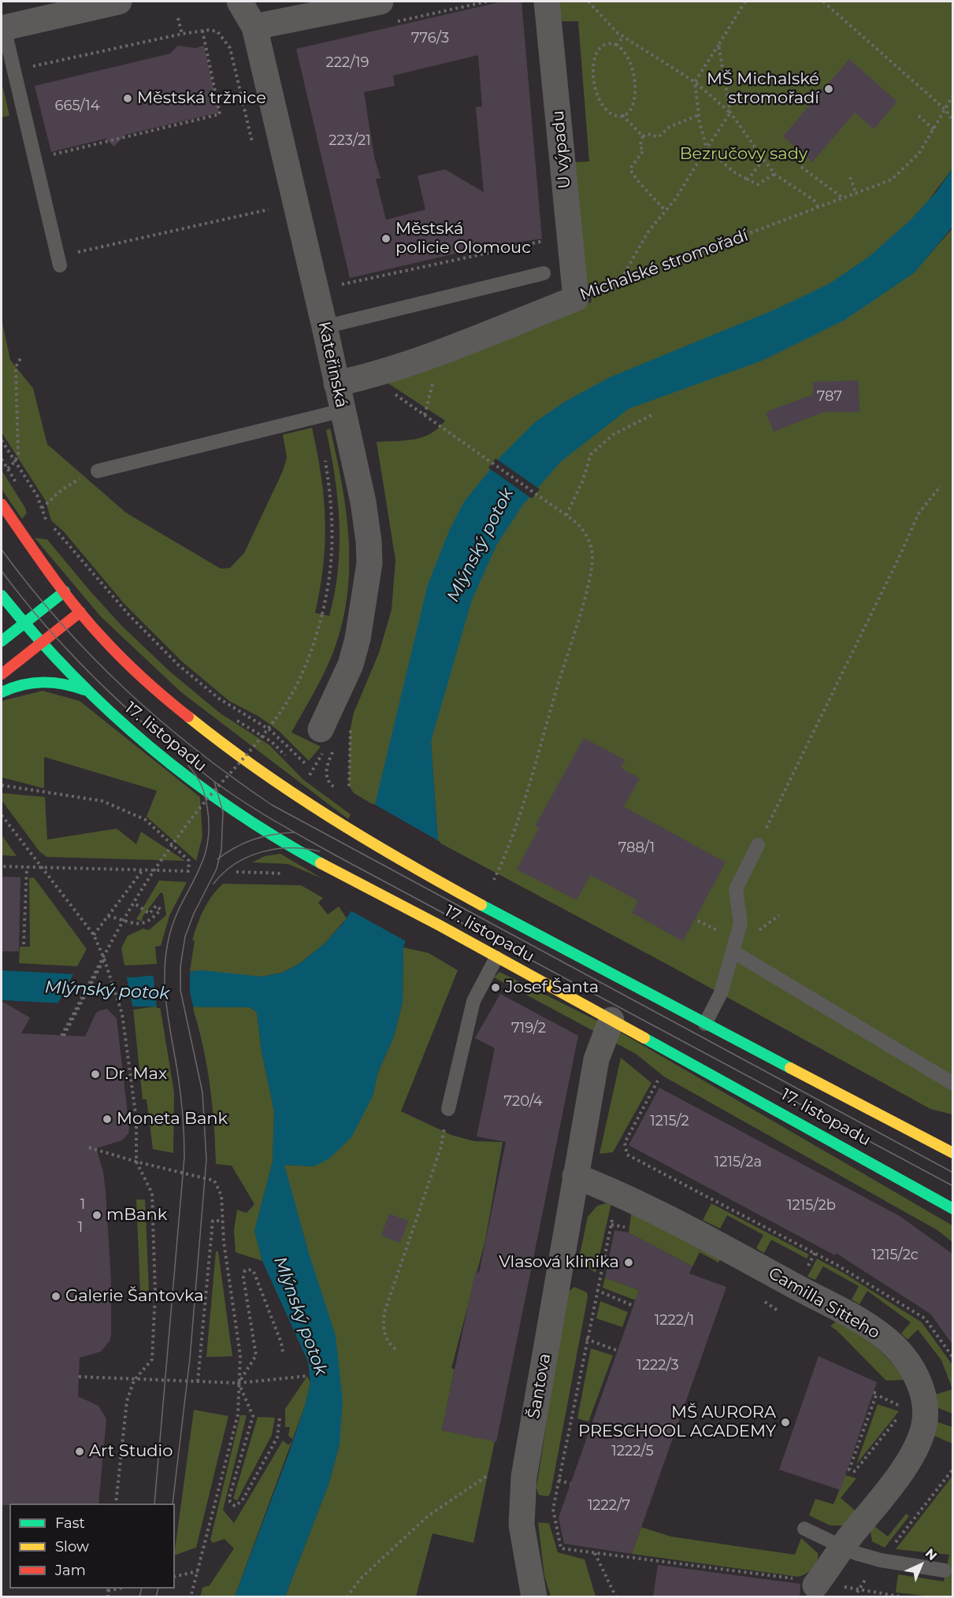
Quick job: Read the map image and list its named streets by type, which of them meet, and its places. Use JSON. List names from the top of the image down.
{
  "streets": {
    "street": [
      "U výpadu",
      "Michalské stromořadí",
      "Kateřinská",
      "17. listopadu",
      "Camilla Sitteho",
      "Šantova"
    ]
  },
  "crossings": [
    ["U výpadu", "Michalské stromořadí"],
    ["Michalské stromořadí", "Kateřinská"],
    ["17. listopadu", "Šantova"],
    ["Camilla Sitteho", "Šantova"]
  ],
  "water": ["Mlýnský potok"],
  "parks": ["Bezručovy sady"],
  "places": [
    "MŠ Michalské stromořadí",
    "Městská tržnice",
    "Městská policie Olomouc",
    "Josef Šanta",
    "Dr. Max",
    "Moneta Bank",
    "mBank",
    "Vlasová klinika",
    "Galerie Šantovka",
    "MŠ AURORA PRESCHOOL ACADEMY",
    "Art Studio"
  ],
  "house_numbers": [
    "776/3",
    "222/19",
    "665/14",
    "223/21",
    "787",
    "788/1",
    "719/2",
    "720/4",
    "1215/2",
    "1215/2a",
    "1",
    "1215/2b",
    "1",
    "1215/2c",
    "1222/1",
    "1222/3",
    "1222/5",
    "1222/7"
  ],
  "legend": ["Fast", "Slow", "Jam"],
  "north": "top right"
}
